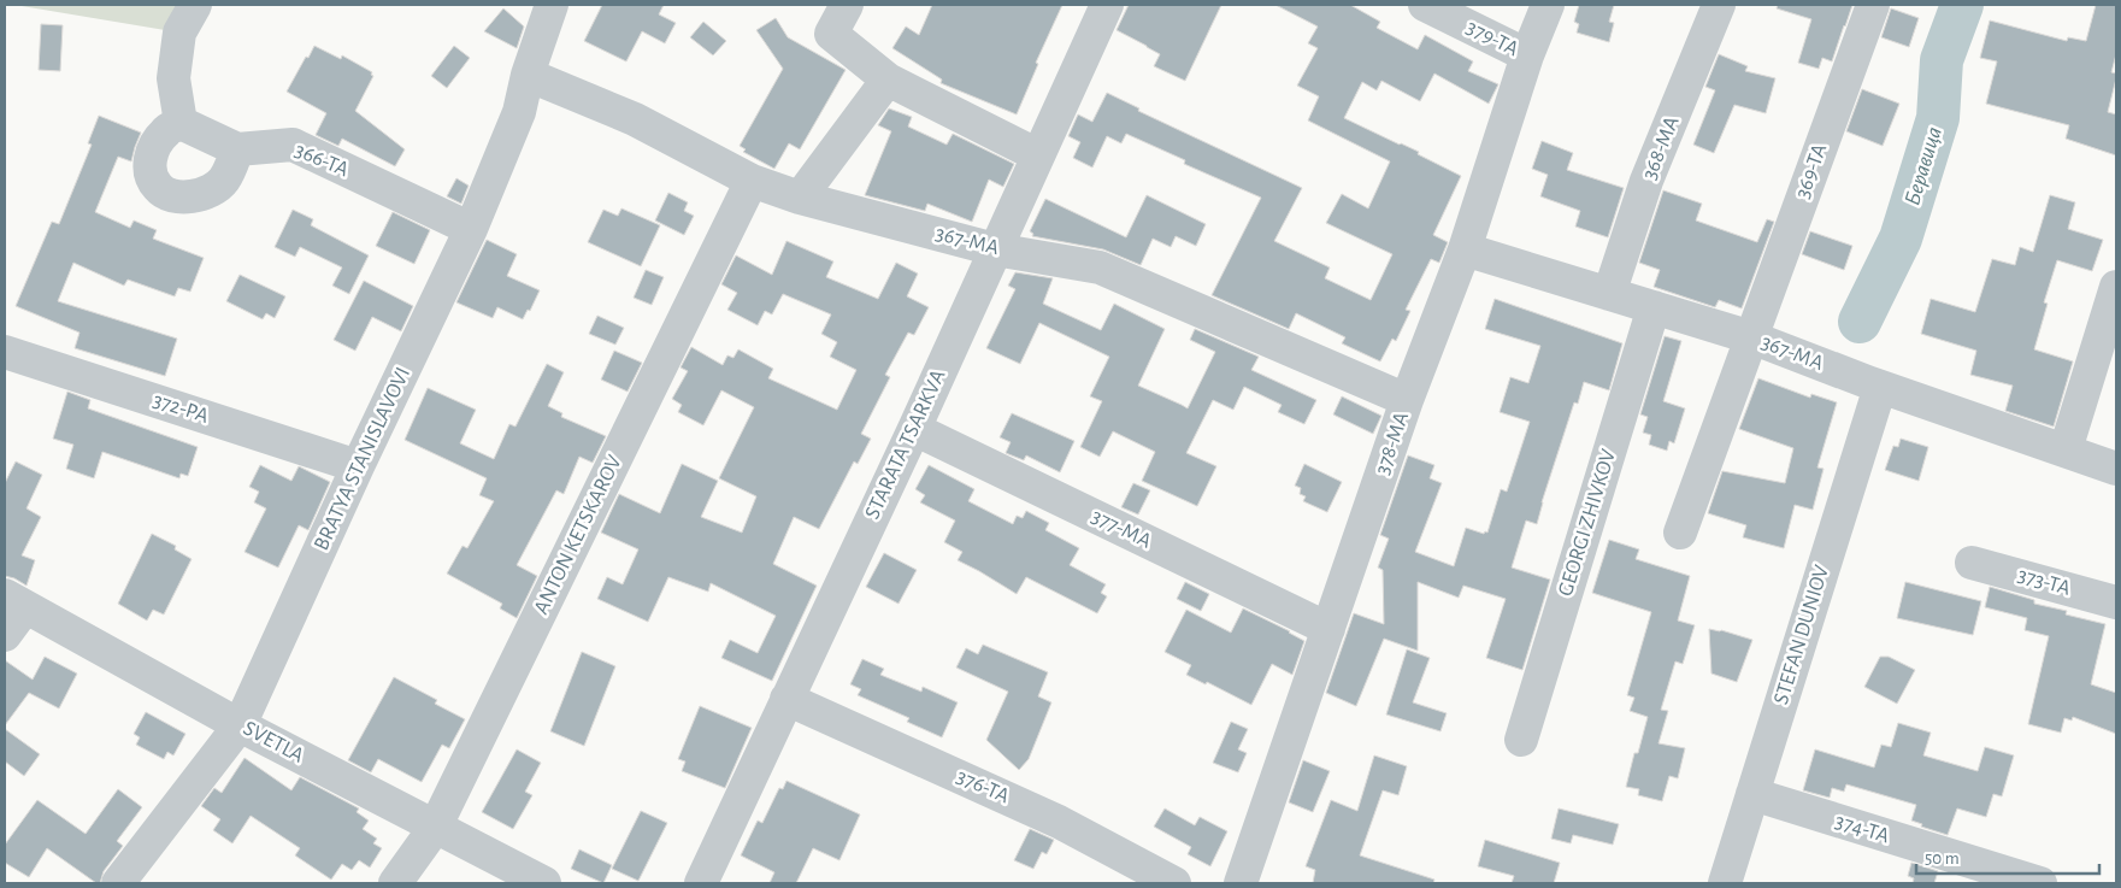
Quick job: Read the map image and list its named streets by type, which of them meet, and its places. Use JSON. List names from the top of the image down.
{
  "streets": {
    "street": [
      "379-ТА",
      "368-МА",
      "366-ТА",
      "369-ТА",
      "367-МА",
      "372-РА",
      "378-МА",
      "STARATA TSARKVA",
      "BRATYA STANISLAVOVI",
      "GEORGI ZHIVKOV",
      "377-МА",
      "ANTON KETSKAROV",
      "373-ТА",
      "STEFAN DUNIOV",
      "SVETLA",
      "376-ТА",
      "374-ТА"
    ]
  },
  "crossings": [
    ["379-ТА", "378-МА"],
    ["368-МА", "367-МА"],
    ["366-ТА", "BRATYA STANISLAVOVI"],
    ["369-ТА", "367-МА"],
    ["367-МА", "378-МА"],
    ["367-МА", "STARATA TSARKVA"],
    ["367-МА", "BRATYA STANISLAVOVI"],
    ["367-МА", "GEORGI ZHIVKOV"],
    ["367-МА", "ANTON KETSKAROV"],
    ["367-МА", "STEFAN DUNIOV"],
    ["372-РА", "BRATYA STANISLAVOVI"],
    ["378-МА", "377-МА"],
    ["STARATA TSARKVA", "377-МА"],
    ["STARATA TSARKVA", "376-ТА"],
    ["BRATYA STANISLAVOVI", "SVETLA"],
    ["ANTON KETSKAROV", "SVETLA"],
    ["STEFAN DUNIOV", "374-ТА"]
  ],
  "water": ["Беравица"],
  "scale_bar": "50 m"
}
